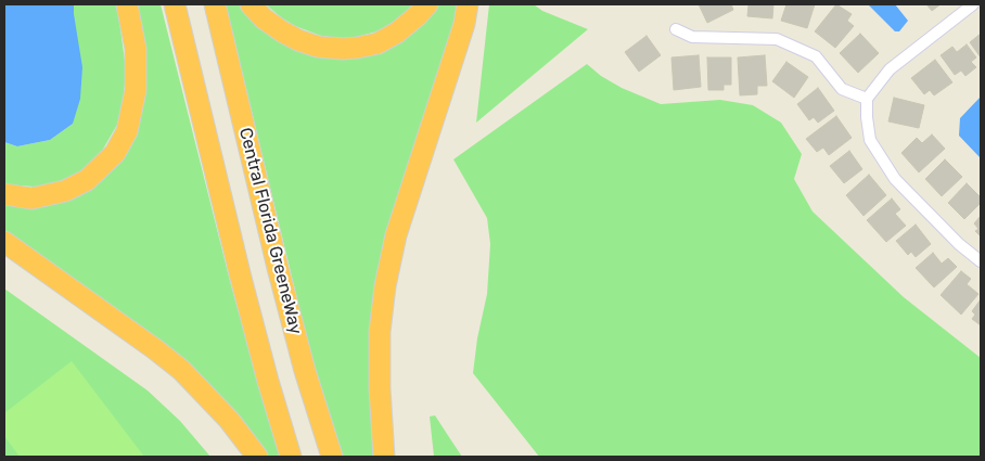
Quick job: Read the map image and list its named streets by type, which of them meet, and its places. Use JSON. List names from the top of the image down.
{
  "streets": {
    "highway": ["Central Florida GreeneWay"]
  }
}
